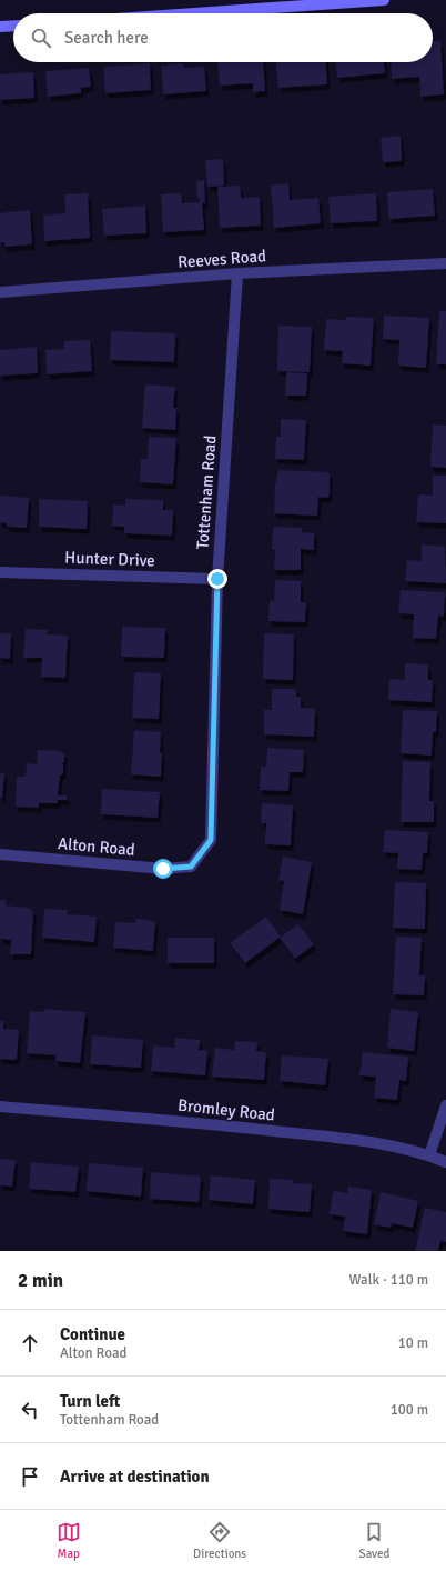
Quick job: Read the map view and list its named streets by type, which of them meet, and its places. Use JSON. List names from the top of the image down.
{
  "streets": {
    "street": [
      "Reeves Road",
      "Tottenham Road",
      "Hunter Drive",
      "Alton Road",
      "Bromley Road"
    ]
  },
  "crossings": [
    ["Reeves Road", "Tottenham Road"],
    ["Tottenham Road", "Hunter Drive"],
    ["Tottenham Road", "Alton Road"]
  ],
  "page": {
    "search": "Search here",
    "heading": ["2 min", "Walk · 110 m"],
    "list": [
      ["Continue", "Alton Road", "10 m"],
      ["Turn left", "Tottenham Road", "100 m"],
      "Arrive at destination"
    ],
    "nav": ["Map", "Directions", "Saved"]
  }
}
